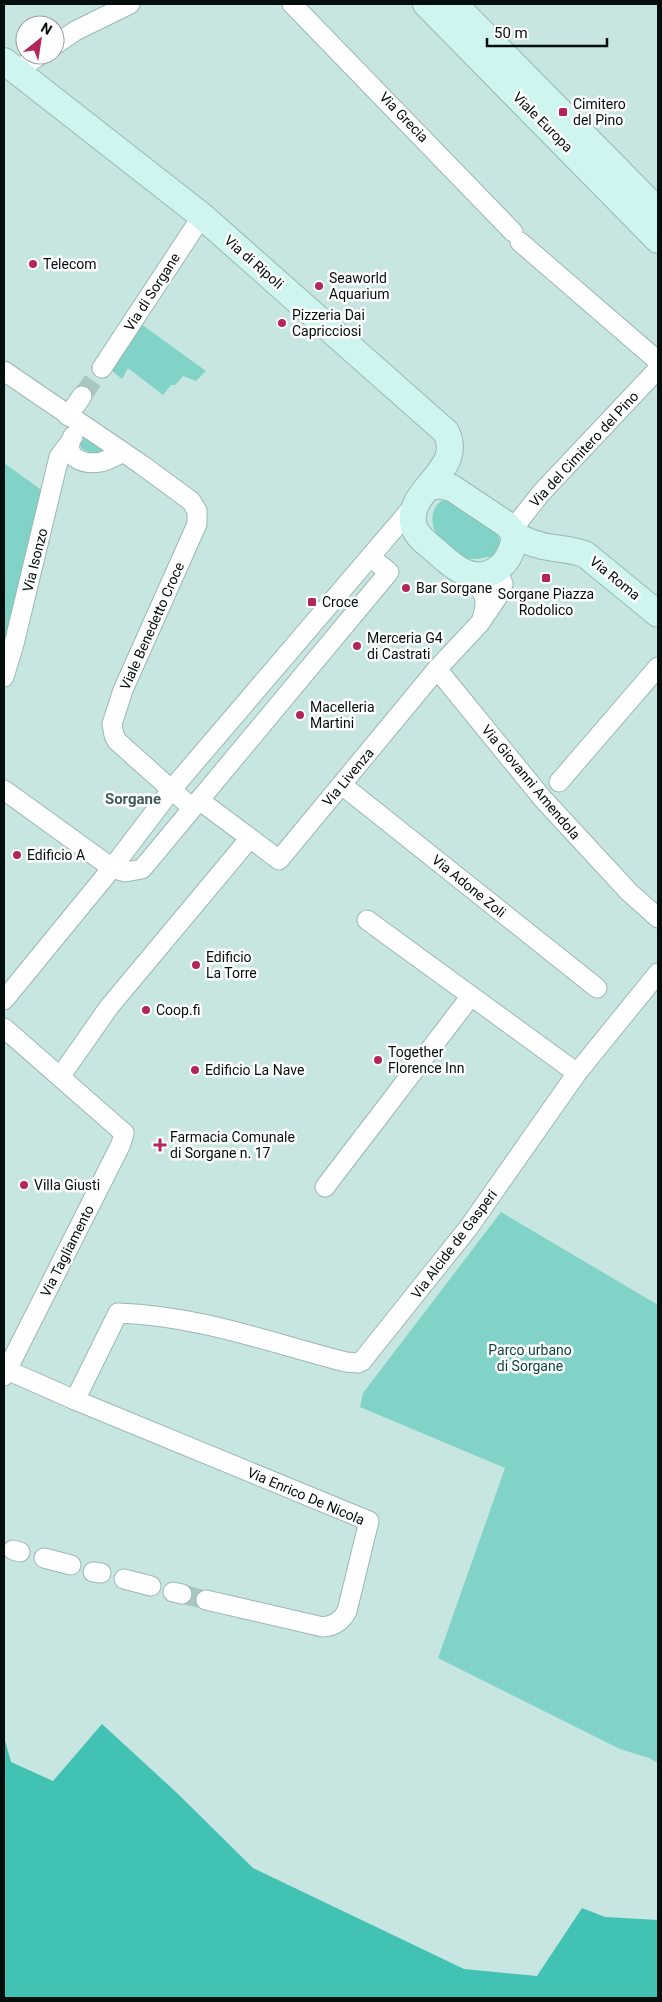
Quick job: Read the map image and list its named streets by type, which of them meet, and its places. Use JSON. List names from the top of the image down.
{
  "streets": {
    "street": [
      "Via Grecia",
      "Viale Europa",
      "Via di Ripoli",
      "Via di Sorgane",
      "Via del Cimitero del Pino",
      "Via Isonzo",
      "Via Roma",
      "Viale Benedetto Croce",
      "Via Livenza",
      "Via Giovanni Amendola",
      "Via Adone Zoli",
      "Via Alcide de Gasperi",
      "Via Tagliamento",
      "Via Enrico De Nicola"
    ]
  },
  "crossings": [
    ["Via di Ripoli", "Via di Sorgane"],
    ["Via di Ripoli", "Via del Cimitero del Pino"],
    ["Via di Ripoli", "Via Roma"],
    ["Via di Ripoli", "Via Livenza"],
    ["Via del Cimitero del Pino", "Via Roma"],
    ["Via del Cimitero del Pino", "Via Livenza"],
    ["Via Roma", "Via Livenza"],
    ["Viale Benedetto Croce", "Via Livenza"],
    ["Via Livenza", "Via Giovanni Amendola"],
    ["Via Livenza", "Via Adone Zoli"],
    ["Via Alcide de Gasperi", "Via Enrico De Nicola"],
    ["Via Tagliamento", "Via Enrico De Nicola"]
  ],
  "districts": ["Sorgane"],
  "parks": ["Parco urbano di Sorgane"],
  "places": {
    "transit": ["Cimitero del Pino", "Sorgane Piazza Rodolico", "Croce"],
    "other": [
      "Telecom",
      "Seaworld Aquarium",
      "Pizzeria Dai Capricciosi",
      "Bar Sorgane",
      "Merceria G4 di Castrati",
      "Macelleria Martini",
      "Edificio A",
      "Edificio La Torre",
      "Coop.fi",
      "Together Florence Inn",
      "Edificio La Nave",
      "Villa Giusti"
    ],
    "health": ["Farmacia Comunale di Sorgane n. 17"]
  },
  "scale_bar": "50 m",
  "north": "top right"
}
